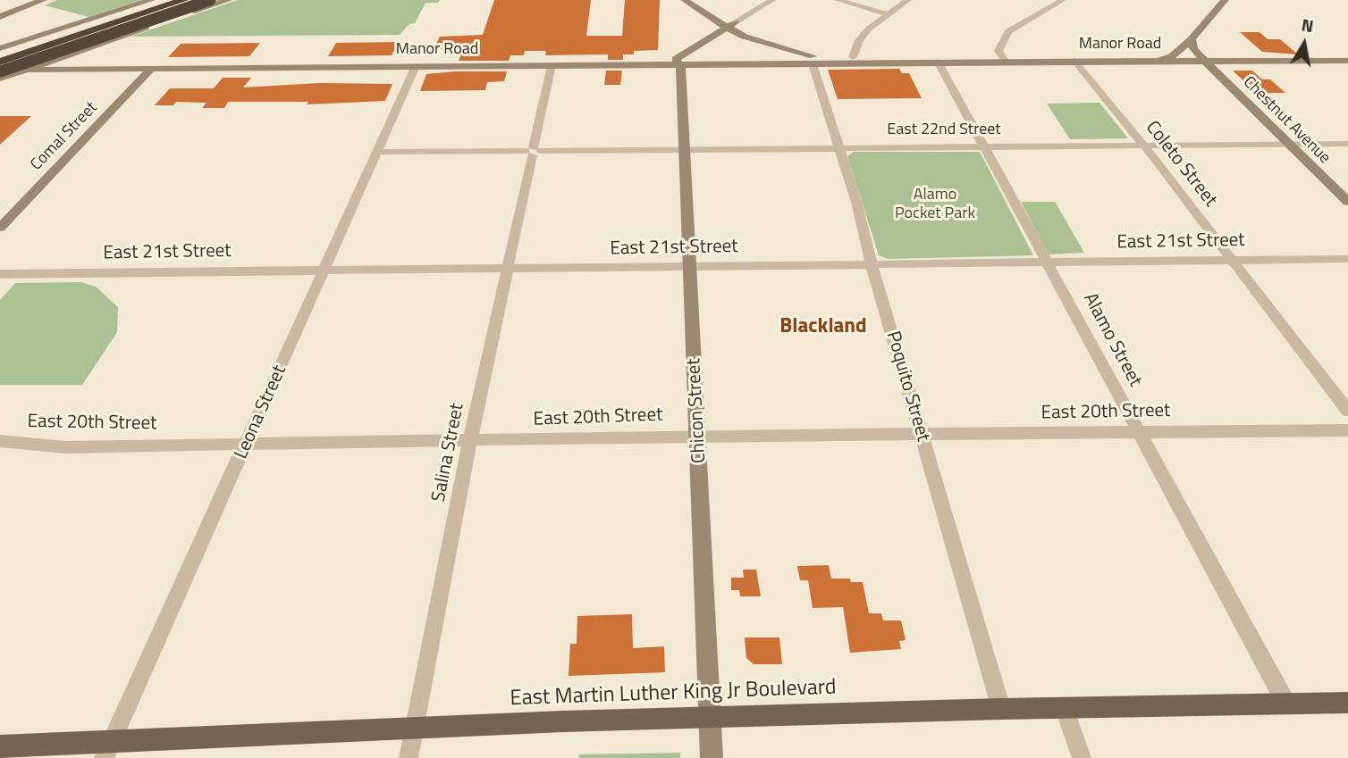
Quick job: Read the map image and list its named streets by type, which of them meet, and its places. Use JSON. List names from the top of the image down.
{
  "streets": {
    "main road": ["East Martin Luther King Jr Boulevard"],
    "street": [
      "Manor Road",
      "Chestnut Avenue",
      "East 22nd Street",
      "Comal Street",
      "Coleto Street",
      "East 21st Street",
      "Alamo Street",
      "Poquito Street",
      "Chicon Street",
      "Leona Street",
      "East 20th Street",
      "Salina Street"
    ]
  },
  "crossings": [
    ["Manor Road", "Chestnut Avenue"],
    ["Manor Road", "Comal Street"],
    ["Manor Road", "Coleto Street"],
    ["Manor Road", "Alamo Street"],
    ["Manor Road", "Poquito Street"],
    ["Manor Road", "Chicon Street"],
    ["Manor Road", "Leona Street"],
    ["Manor Road", "Salina Street"],
    ["Chestnut Avenue", "East 22nd Street"],
    ["East 22nd Street", "Coleto Street"],
    ["East 22nd Street", "Alamo Street"],
    ["East 22nd Street", "Poquito Street"],
    ["East 22nd Street", "Chicon Street"],
    ["East 22nd Street", "Leona Street"],
    ["East 22nd Street", "Salina Street"],
    ["Coleto Street", "East 21st Street"],
    ["East 21st Street", "Alamo Street"],
    ["East 21st Street", "Poquito Street"],
    ["East 21st Street", "Chicon Street"],
    ["East 21st Street", "Leona Street"],
    ["East 21st Street", "Salina Street"],
    ["Alamo Street", "East 20th Street"],
    ["Alamo Street", "East Martin Luther King Jr Boulevard"],
    ["Poquito Street", "East 20th Street"],
    ["Poquito Street", "East Martin Luther King Jr Boulevard"],
    ["Chicon Street", "East 20th Street"],
    ["Chicon Street", "East Martin Luther King Jr Boulevard"],
    ["Leona Street", "East 20th Street"],
    ["Leona Street", "East Martin Luther King Jr Boulevard"],
    ["East 20th Street", "Salina Street"],
    ["Salina Street", "East Martin Luther King Jr Boulevard"]
  ],
  "districts": ["Blackland"],
  "parks": ["Alamo Pocket Park"],
  "north": "top"
}
